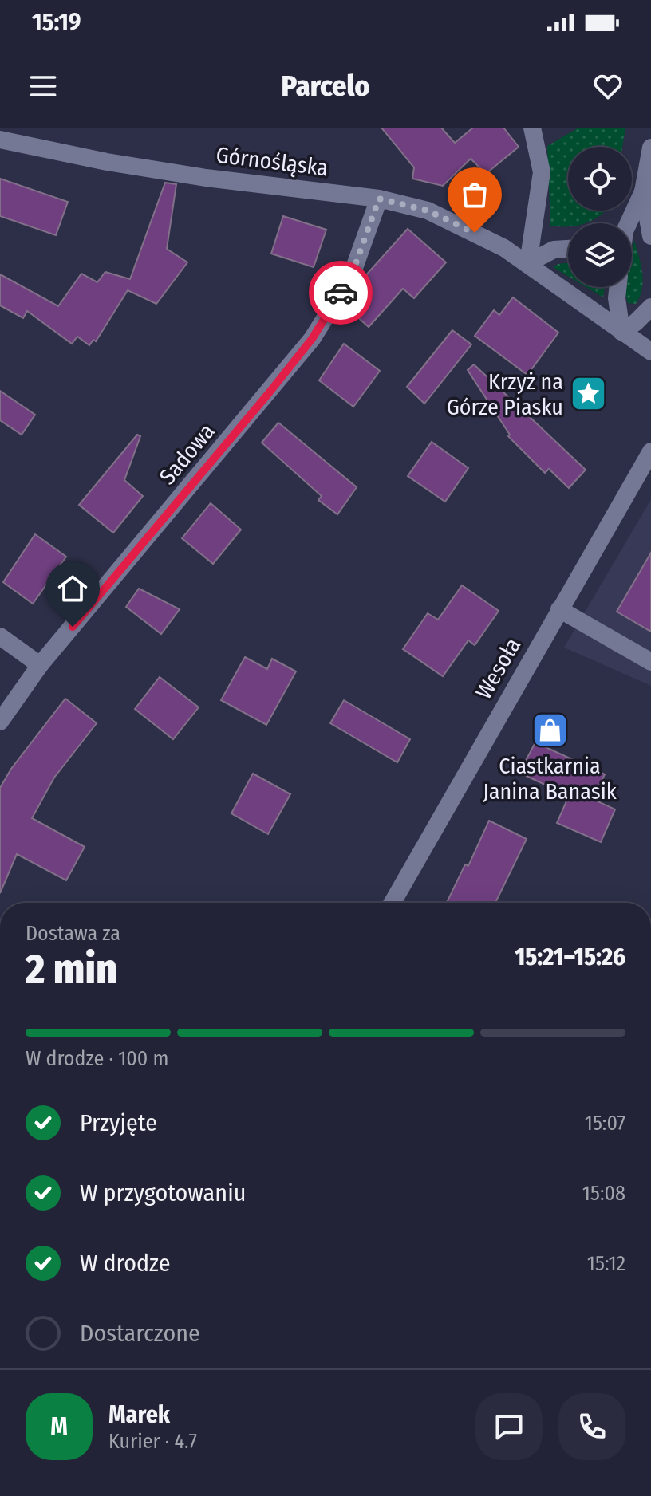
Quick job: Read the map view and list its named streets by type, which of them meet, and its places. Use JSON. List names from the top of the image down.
{
  "streets": {
    "street": ["Górnośląska", "Sadowa", "Wesoła"]
  },
  "crossings": [
    ["Górnośląska", "Sadowa"]
  ],
  "places": {
    "place": ["Krzyż na Górze Piasku"],
    "shop": ["Ciastkarnia Janina Banasik"]
  },
  "page": {
    "status": "15:19",
    "header": "Parcelo",
    "heading": ["2 min", "Dostawa za", "15:21–15:26"],
    "panel": ["Marek", "Kurier · 4.7"],
    "bar": "W drodze · 100 m",
    "list": [
      ["Przyjęte", "15:07"],
      ["W przygotowaniu", "15:08"],
      ["W drodze", "15:12"],
      "Dostarczone"
    ],
    "round": "M"
  }
}
